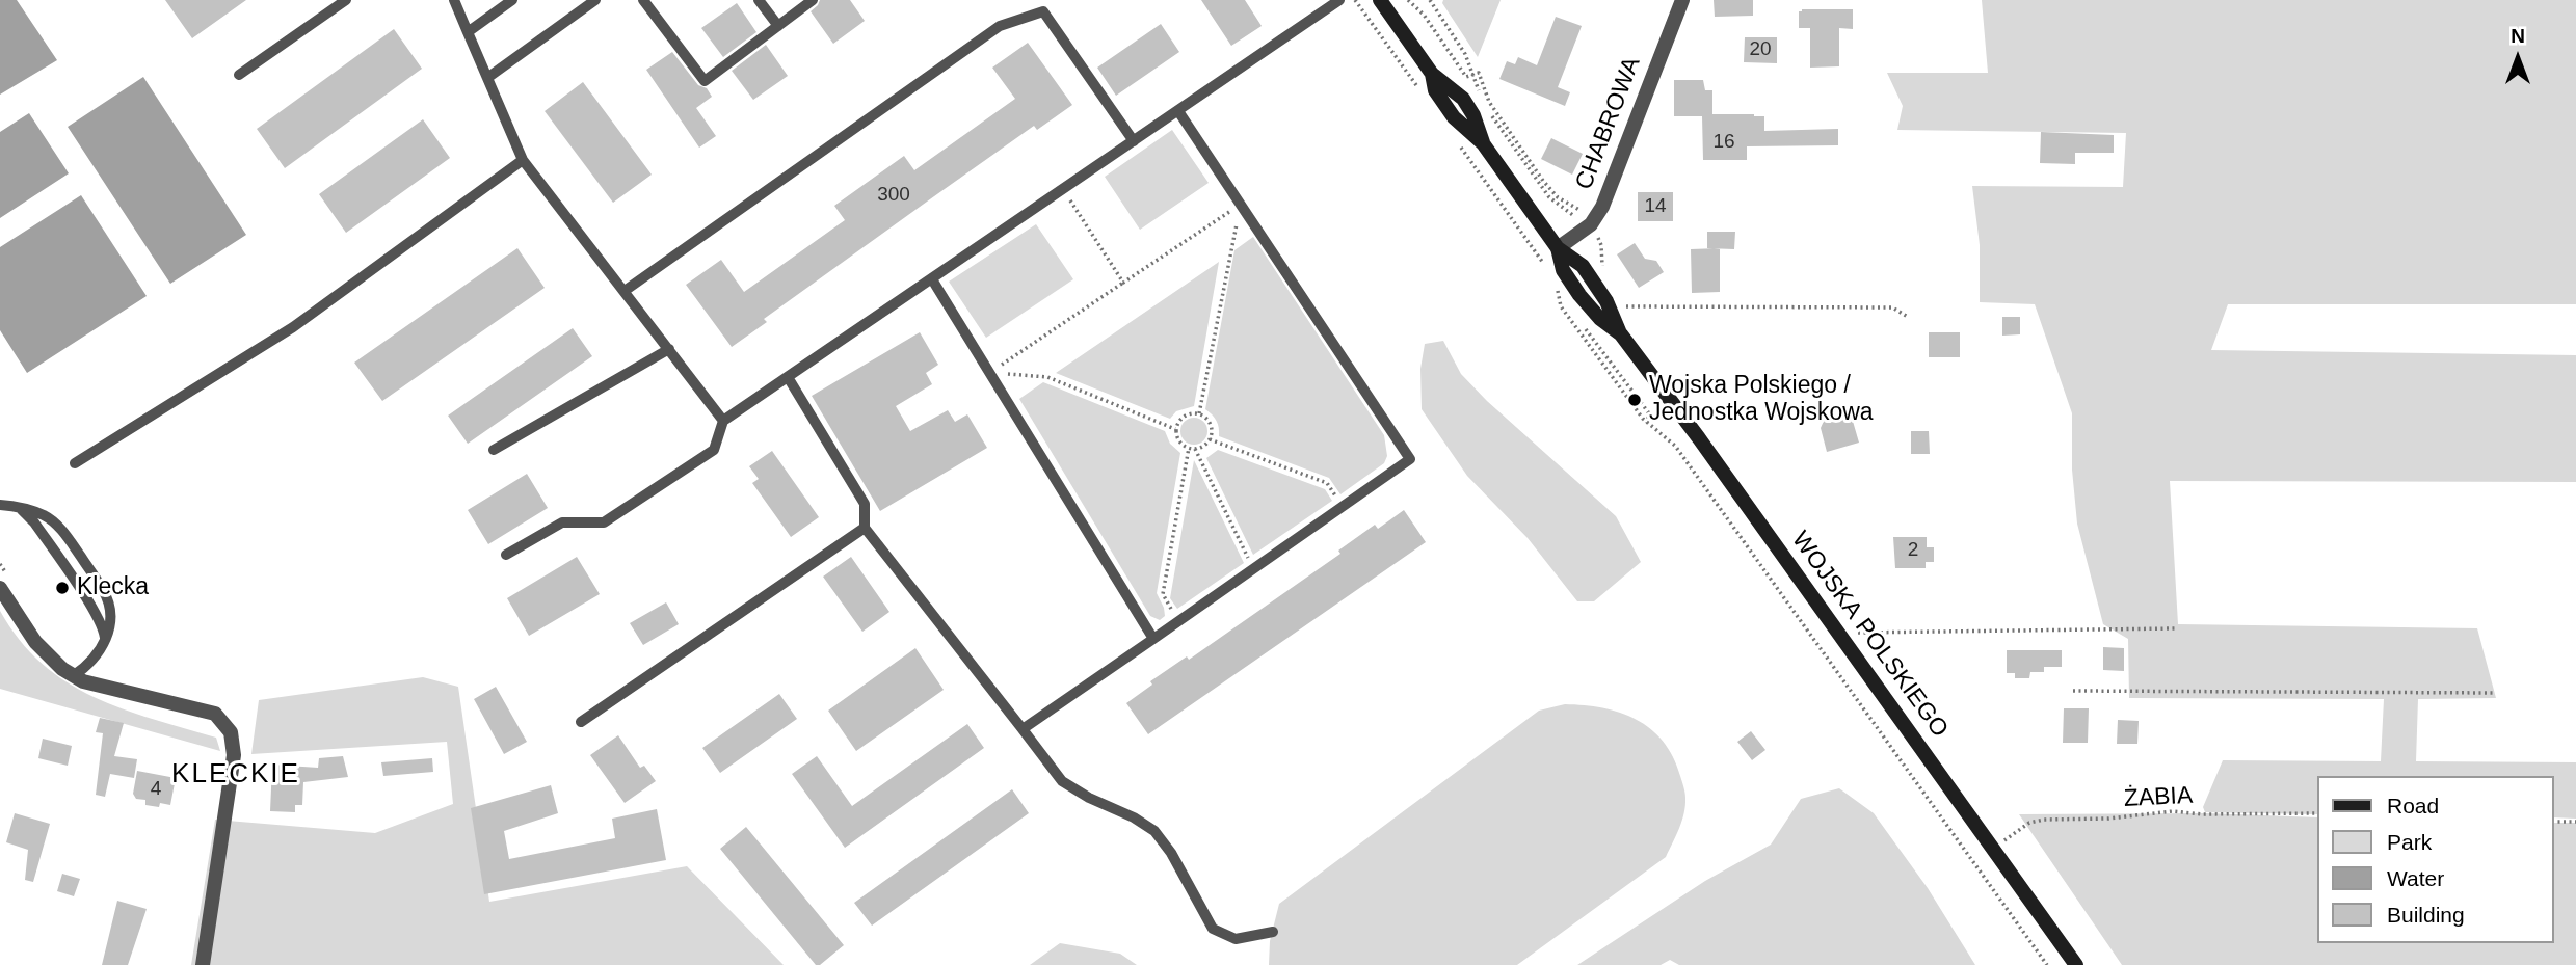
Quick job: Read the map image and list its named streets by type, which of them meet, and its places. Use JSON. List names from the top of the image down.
{
  "streets": {
    "main road": ["WOJSKA POLSKIEGO"],
    "street": ["CHABROWA"],
    "path": ["ŻABIA"]
  },
  "crossings": [
    ["CHABROWA", "WOJSKA POLSKIEGO"]
  ],
  "districts": ["KLECKIE"],
  "places": ["Wojska Polskiego / Jednostka Wojskowa", "Klecka"],
  "house_numbers": [
    "20",
    "16",
    "300",
    "14",
    "2",
    "4"
  ],
  "legend": [
    "Road",
    "Park",
    "Water",
    "Building"
  ],
  "north": "top"
}
